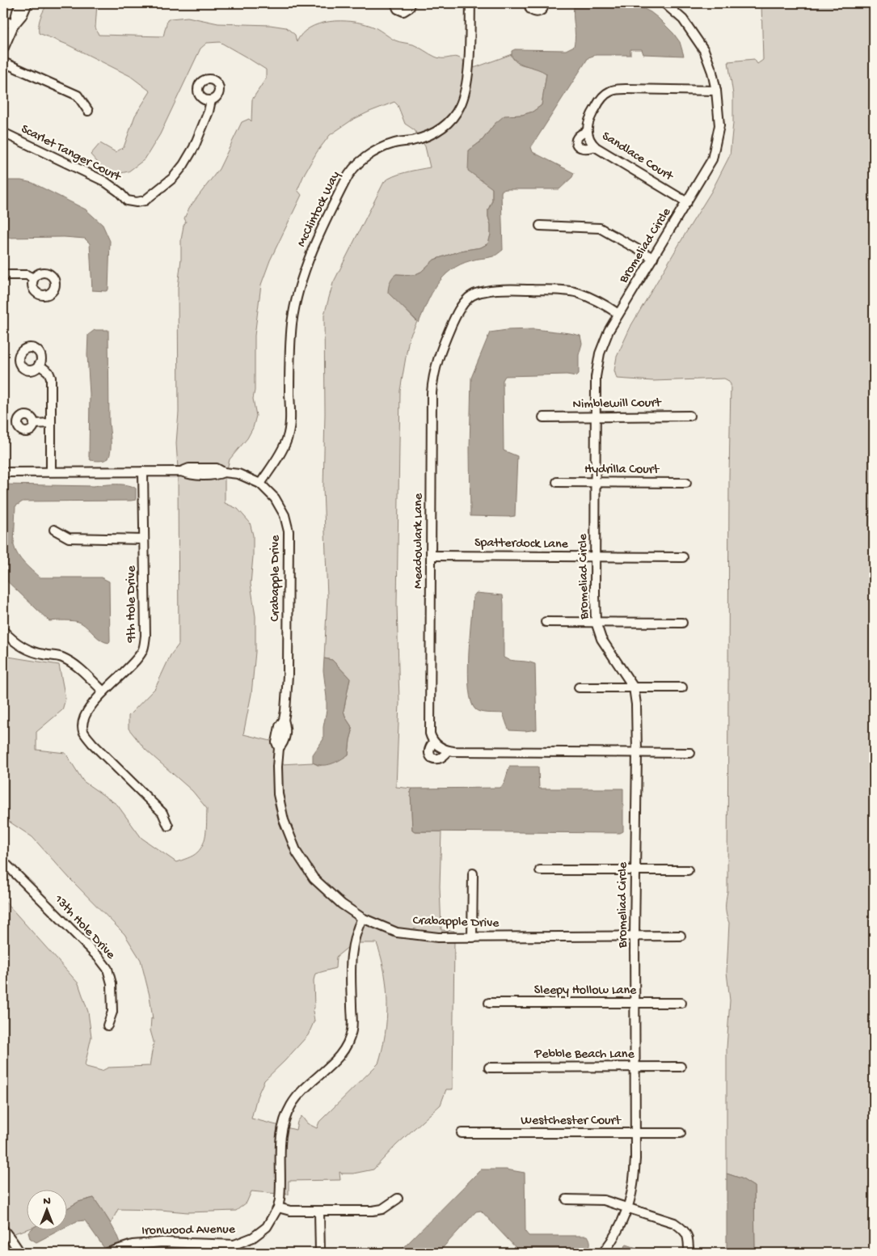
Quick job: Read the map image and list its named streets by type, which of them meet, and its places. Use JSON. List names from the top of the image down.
{
  "streets": {
    "street": [
      "Scarlet Tanger Court",
      "Sandlace Court",
      "McClintock Way",
      "Bromeliad Circle",
      "Nimblewill Court",
      "Hydrilla Court",
      "Meadowlark Lane",
      "Spatterdock Lane",
      "Crabapple Drive",
      "9th Hole Drive",
      "13th Hole Drive",
      "Sleepy Hollow Lane",
      "Pebble Beach Lane",
      "Westchester Court",
      "Ironwood Avenue"
    ]
  },
  "crossings": [
    ["Sandlace Court", "Bromeliad Circle"],
    ["McClintock Way", "Crabapple Drive"],
    ["Bromeliad Circle", "Nimblewill Court"],
    ["Bromeliad Circle", "Hydrilla Court"],
    ["Bromeliad Circle", "Meadowlark Lane"],
    ["Bromeliad Circle", "Spatterdock Lane"],
    ["Bromeliad Circle", "Crabapple Drive"],
    ["Bromeliad Circle", "Sleepy Hollow Lane"],
    ["Bromeliad Circle", "Pebble Beach Lane"],
    ["Bromeliad Circle", "Westchester Court"],
    ["Meadowlark Lane", "Spatterdock Lane"],
    ["Crabapple Drive", "9th Hole Drive"],
    ["Crabapple Drive", "Ironwood Avenue"]
  ],
  "north": "top"
}
